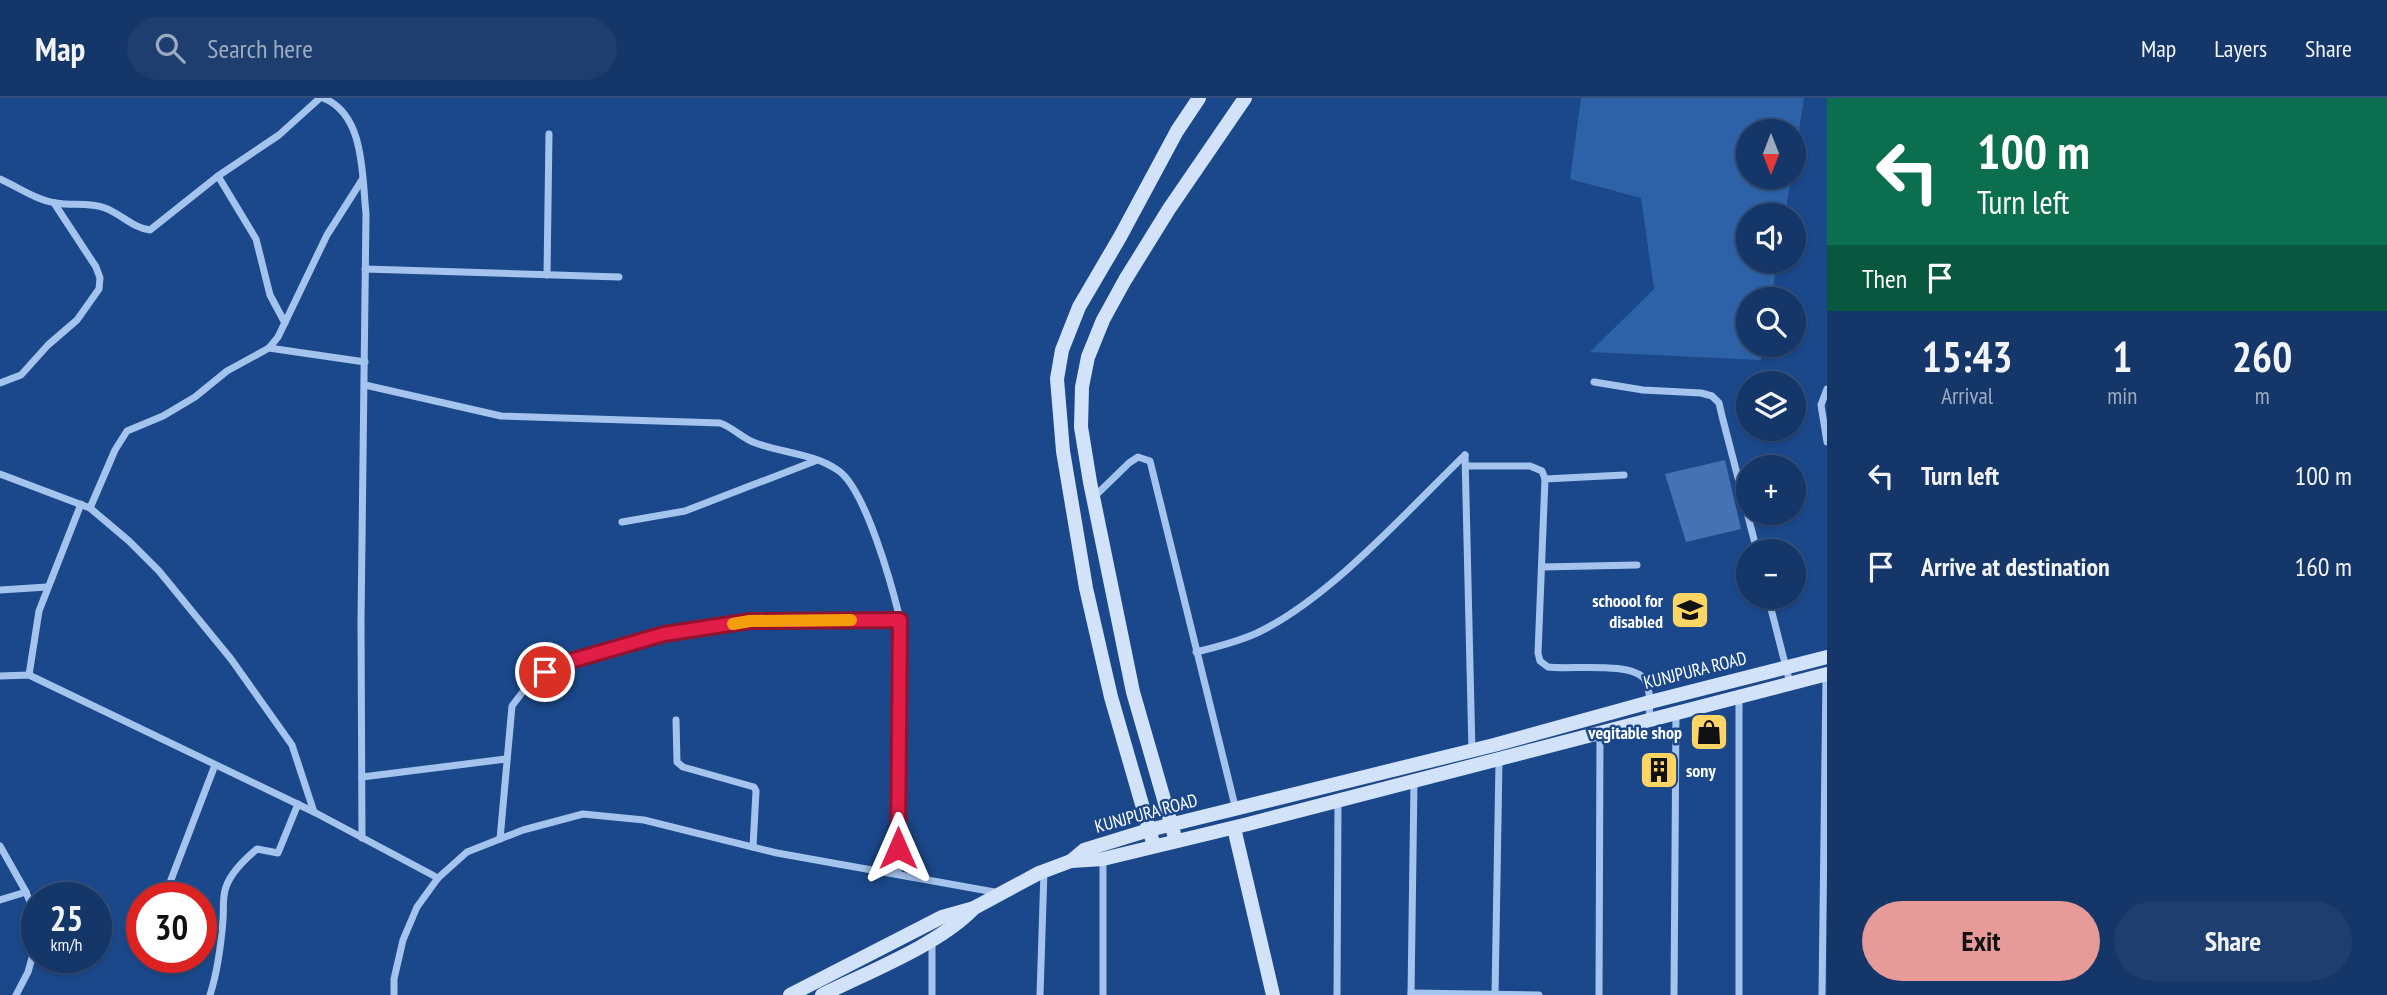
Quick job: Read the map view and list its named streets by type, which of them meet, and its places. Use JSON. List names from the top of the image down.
{
  "streets": {
    "street": ["KUNJPURA ROAD"]
  },
  "places": {
    "school or university": ["schoool for disabled"],
    "shop": ["vegitable shop"],
    "building": ["sony"]
  },
  "north": "bottom",
  "page": {
    "header": "Map",
    "search": "Search here",
    "nav": ["Map", "Layers", "Share"],
    "turn": ["100 m", "Turn left"],
    "map_buttons": ["+", "−"],
    "then": "Then",
    "eta": [
      "15:43",
      "Arrival",
      "1",
      "min",
      "260",
      "m"
    ],
    "list": [
      {
        "name": "Turn left",
        "value": "100 m"
      },
      {
        "name": "Arrive at destination",
        "value": "160 m"
      }
    ],
    "speed": "25 km/h",
    "limit": "30",
    "buttons": ["Exit", "Share"]
  }
}
